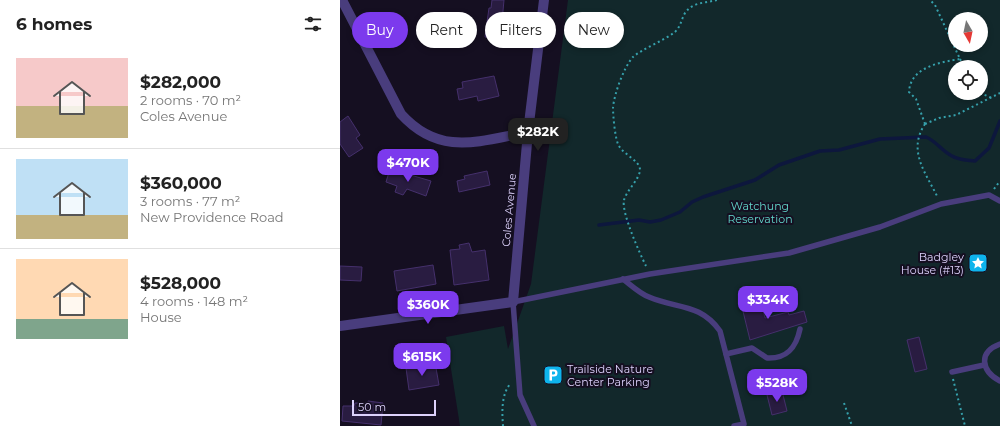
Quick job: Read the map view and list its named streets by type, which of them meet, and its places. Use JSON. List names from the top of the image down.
{
  "streets": {
    "street": ["Coles Avenue"]
  },
  "parks": ["Watchung Reservation"],
  "places": {
    "place": ["Badgley House (#13)"],
    "parking": ["Trailside Nature Center Parking"]
  },
  "scale_bar": "50 m",
  "north": "bottom",
  "page": {
    "heading": "6 homes",
    "chip": [
      "Buy",
      "Rent",
      "Filters",
      "New"
    ],
    "list": [
      {
        "name": "$282,000",
        "note": "2 rooms · 70 m² · Coles Avenue"
      },
      {
        "name": "$360,000",
        "note": "3 rooms · 77 m² · New Providence Road"
      },
      {
        "name": "$528,000",
        "note": "4 rooms · 148 m² · House"
      }
    ],
    "price": [
      "$282K",
      "$470K",
      "$334K",
      "$360K",
      "$615K",
      "$528K"
    ],
    "scale": "50 m"
  }
}
